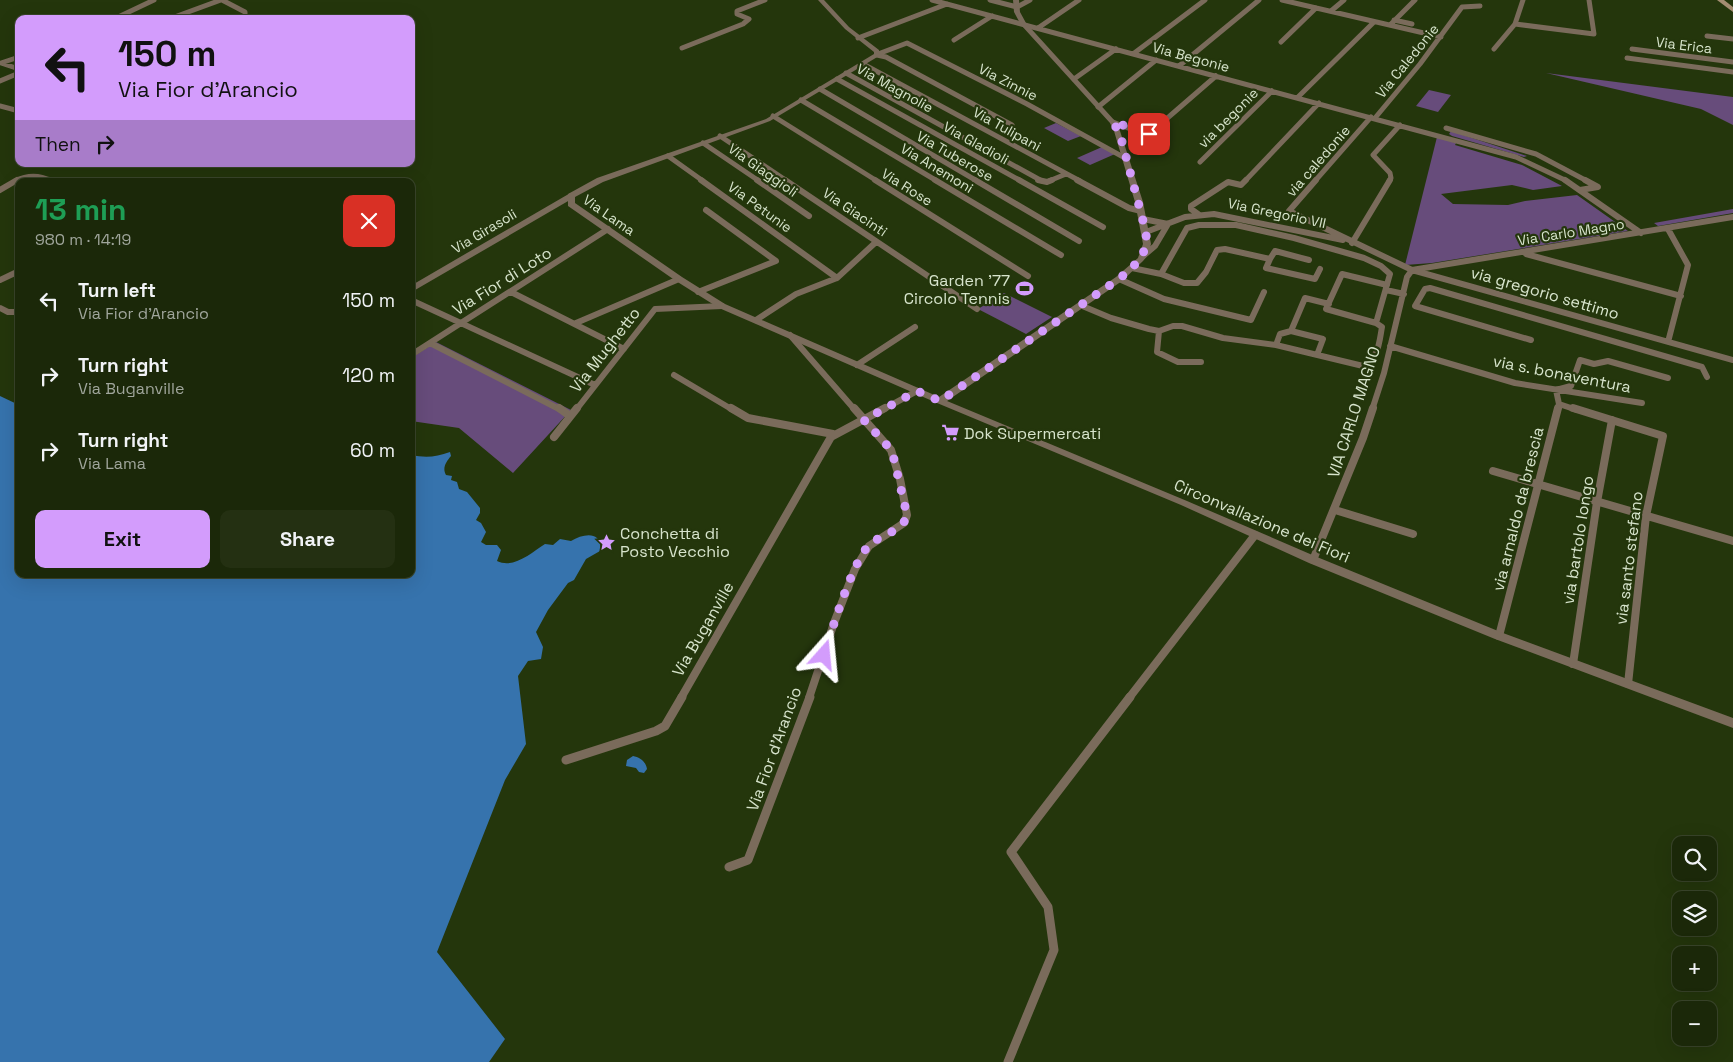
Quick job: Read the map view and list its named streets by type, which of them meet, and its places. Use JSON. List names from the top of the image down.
{
  "streets": {
    "street": [
      "Via Erica",
      "Via Begonie",
      "Via Caledonie",
      "Via Zinnie",
      "Via Magnolie",
      "via begonie",
      "Via Tulipani",
      "Via Gladioli",
      "Via Tuberose",
      "via caledonie",
      "Via Anemoni",
      "Via Giaggioli",
      "Via Rose",
      "Via Petunie",
      "Via Giacinti",
      "Via Gregorio VII",
      "Via Lama",
      "Via Girasoli",
      "Via Carlo Magno",
      "Via Fior di Loto",
      "via gregorio settimo",
      "Via Mughetto",
      "via s. bonaventura",
      "VIA CARLO MAGNO",
      "via arnaldo da brescia",
      "Circonvallazione dei Fiori",
      "via bartolo longo",
      "via santo stefano",
      "Via Buganville",
      "Via Fior d'Arancio"
    ]
  },
  "crossings": [
    ["Via Begonie", "Via Caledonie"],
    ["Via Begonie", "via begonie"],
    ["Via Begonie", "via caledonie"],
    ["Via Begonie", "Via Carlo Magno"],
    ["Via Caledonie", "via caledonie"],
    ["Via Zinnie", "Via Lama"],
    ["Via Magnolie", "Via Tulipani"],
    ["Via Magnolie", "Via Lama"],
    ["Via Tulipani", "Via Lama"],
    ["Via Gladioli", "Via Lama"],
    ["Via Tuberose", "Via Lama"],
    ["via caledonie", "Via Gregorio VII"],
    ["via caledonie", "via gregorio settimo"],
    ["Via Anemoni", "Via Lama"],
    ["Via Giaggioli", "Via Lama"],
    ["Via Rose", "Via Lama"],
    ["Via Petunie", "Via Lama"],
    ["Via Giacinti", "Via Lama"],
    ["Via Gregorio VII", "via gregorio settimo"],
    ["Via Lama", "Via Girasoli"],
    ["Via Lama", "Via Fior di Loto"],
    ["Via Lama", "Via Mughetto"],
    ["Via Lama", "Circonvallazione dei Fiori"],
    ["Via Lama", "Via Fior d'Arancio"],
    ["Via Carlo Magno", "via gregorio settimo"],
    ["Via Carlo Magno", "VIA CARLO MAGNO"],
    ["via gregorio settimo", "VIA CARLO MAGNO"],
    ["via s. bonaventura", "VIA CARLO MAGNO"],
    ["via s. bonaventura", "via arnaldo da brescia"],
    ["VIA CARLO MAGNO", "Circonvallazione dei Fiori"],
    ["via arnaldo da brescia", "Circonvallazione dei Fiori"],
    ["Circonvallazione dei Fiori", "via bartolo longo"],
    ["Circonvallazione dei Fiori", "via santo stefano"],
    ["via bartolo longo", "via santo stefano"]
  ],
  "places": {
    "sports": ["Garden '77 Circolo Tennis"],
    "supermarket": ["Dok Supermercati"],
    "place": ["Conchetta di Posto Vecchio"]
  },
  "page": {
    "turn": ["150 m", "Via Fior d'Arancio"],
    "then": "Then",
    "heading": ["13 min", "980 m · 14:19"],
    "list": [
      {
        "name": "Turn left",
        "note": "Via Fior d'Arancio",
        "value": "150 m"
      },
      {
        "name": "Turn right",
        "note": "Via Buganville",
        "value": "120 m"
      },
      {
        "name": "Turn right",
        "note": "Via Lama",
        "value": "60 m"
      }
    ],
    "buttons": ["Exit", "Share"],
    "map_buttons": ["+", "−"]
  }
}
